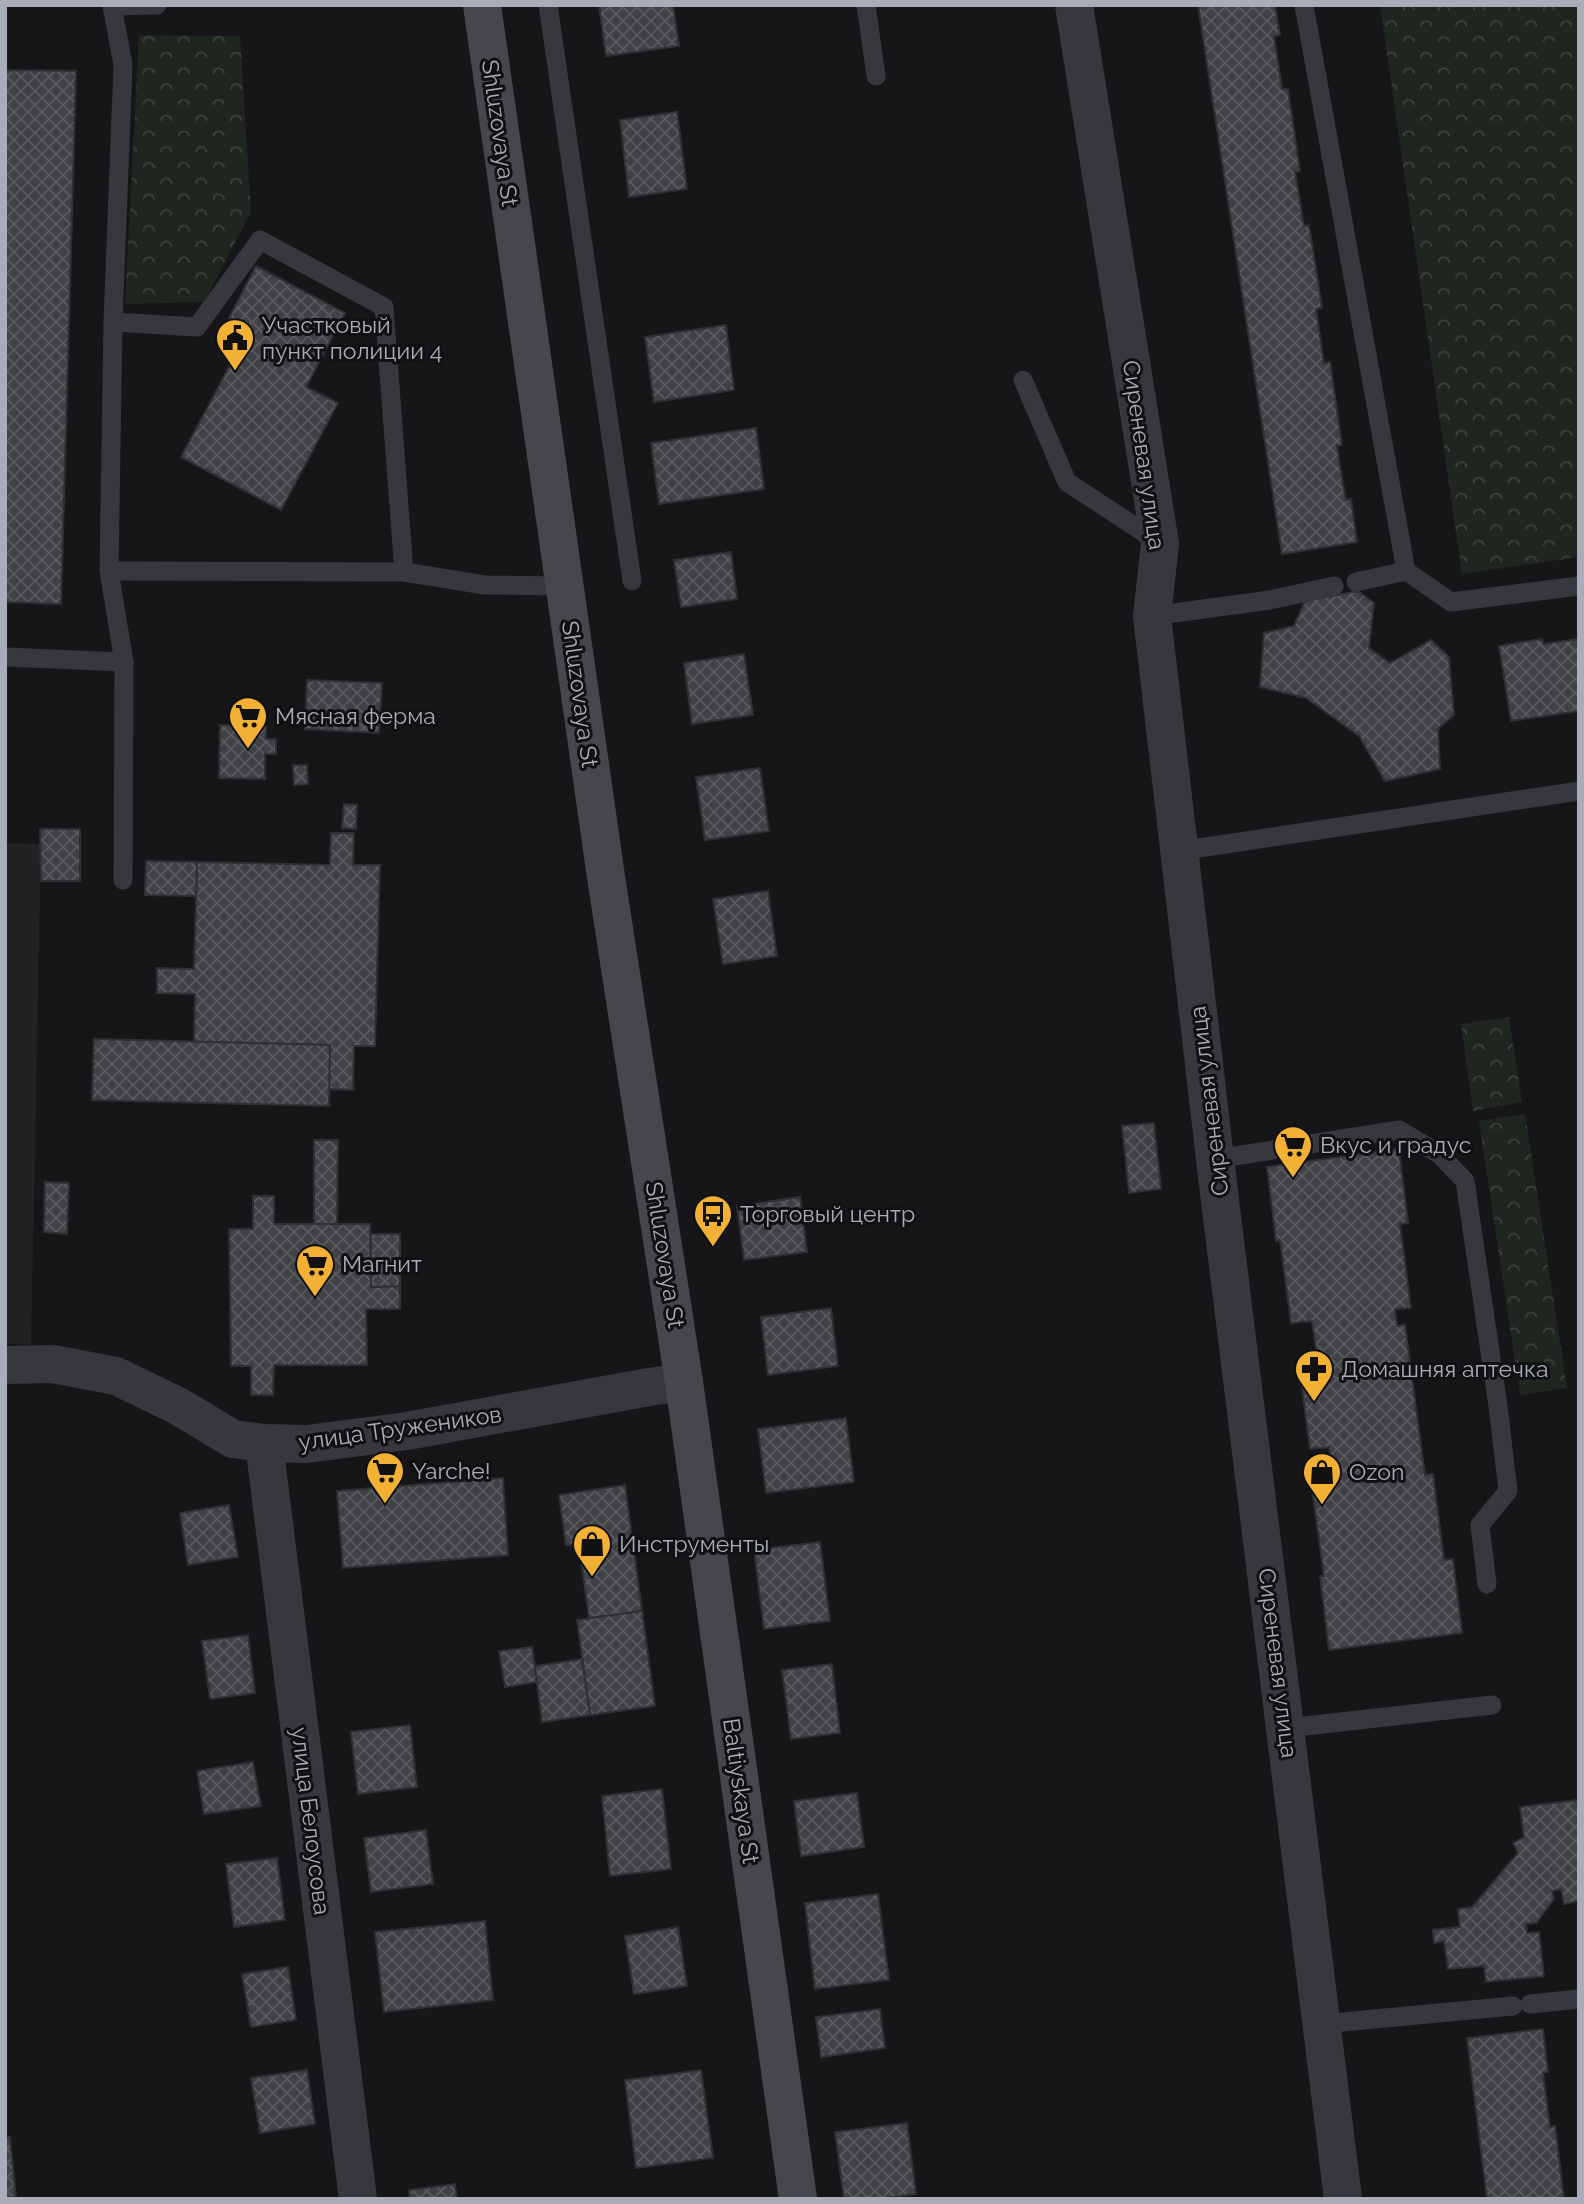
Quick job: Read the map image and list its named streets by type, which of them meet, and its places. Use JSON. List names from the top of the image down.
{
  "streets": {
    "main road": ["Shluzovaya St", "Baltiyskaya St"],
    "street": ["Сиреневая улица", "улица Тружеников", "улица Белоусова"]
  },
  "crossings": [
    ["Shluzovaya St", "улица Тружеников"],
    ["Shluzovaya St", "Baltiyskaya St"],
    ["улица Тружеников", "Baltiyskaya St"],
    ["улица Тружеников", "улица Белоусова"]
  ],
  "places": {
    "public building": ["Участковый пункт полиции 4"],
    "supermarket": [
      "Мясная ферма",
      "Вкус и градус",
      "Магнит",
      "Yarche!"
    ],
    "bus stop": ["Торговый центр"],
    "pharmacy": ["Домашняя аптечка"],
    "shop": ["Ozon", "Инструменты"]
  }
}
